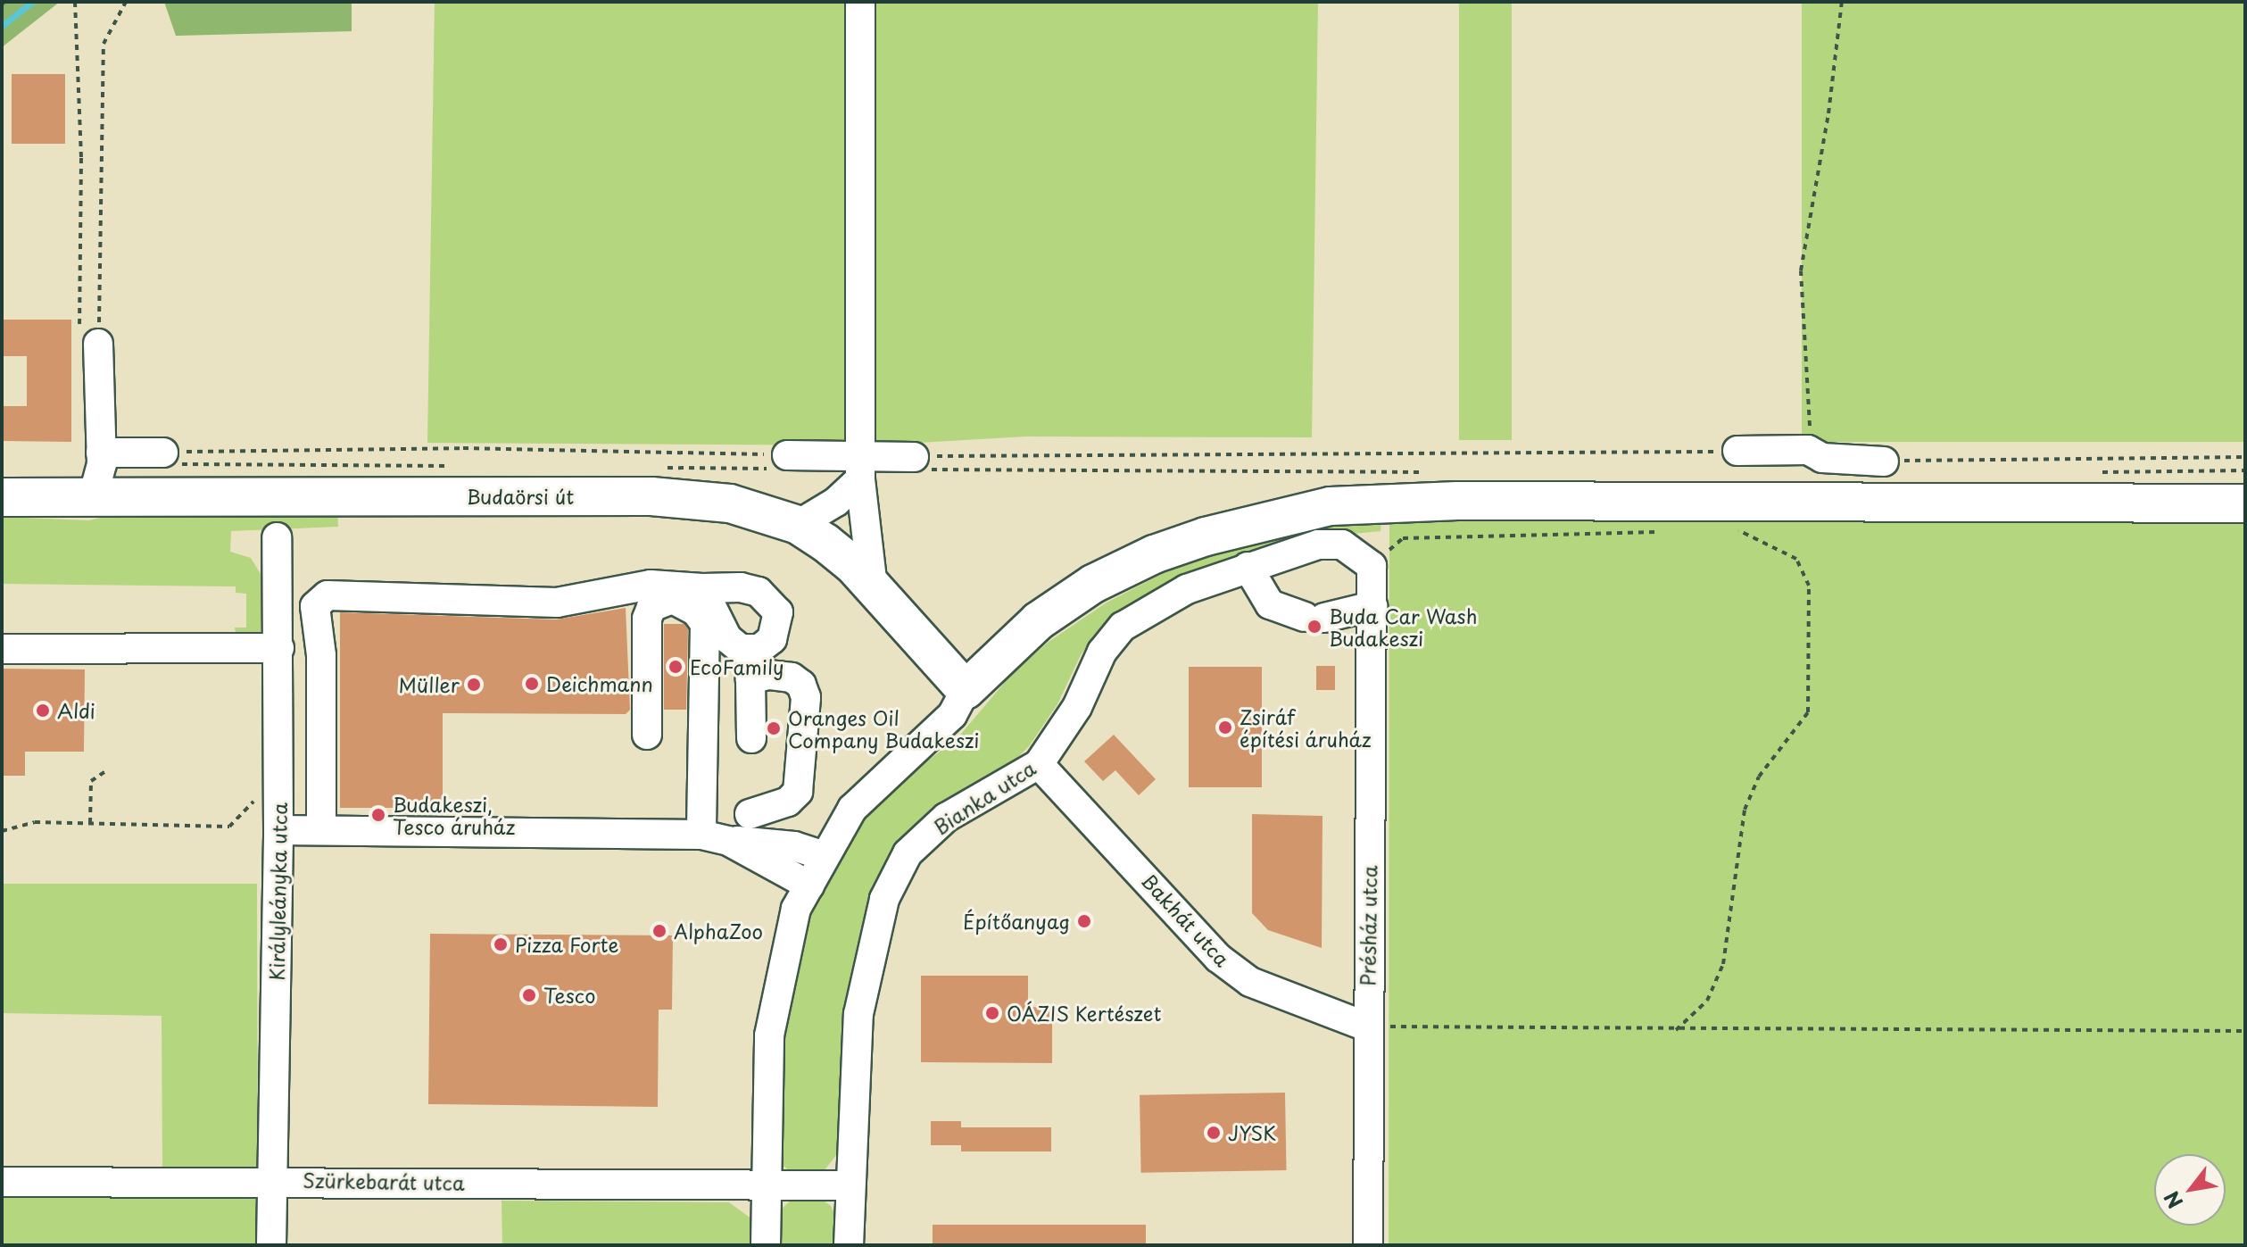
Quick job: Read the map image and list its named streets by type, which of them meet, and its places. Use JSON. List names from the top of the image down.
{
  "streets": {
    "main road": ["Budaörsi út"],
    "street": [
      "Bianka utca",
      "Királyleányka utca",
      "Bakhát utca",
      "Présház utca",
      "Szürkebarát utca"
    ]
  },
  "crossings": [
    ["Bianka utca", "Bakhát utca"],
    ["Bianka utca", "Szürkebarát utca"],
    ["Királyleányka utca", "Szürkebarát utca"],
    ["Bakhát utca", "Présház utca"]
  ],
  "places": [
    "Buda Car Wash Budakeszi",
    "EcoFamily",
    "Deichmann",
    "Müller",
    "Aldi",
    "Zsiráf építési áruház",
    "Oranges Oil Company Budakeszi",
    "Budakeszi, Tesco áruház",
    "Építőanyag",
    "AlphaZoo",
    "Pizza Forte",
    "Tesco",
    "OÁZIS Kertészet",
    "JYSK"
  ],
  "north": "bottom left"
}
